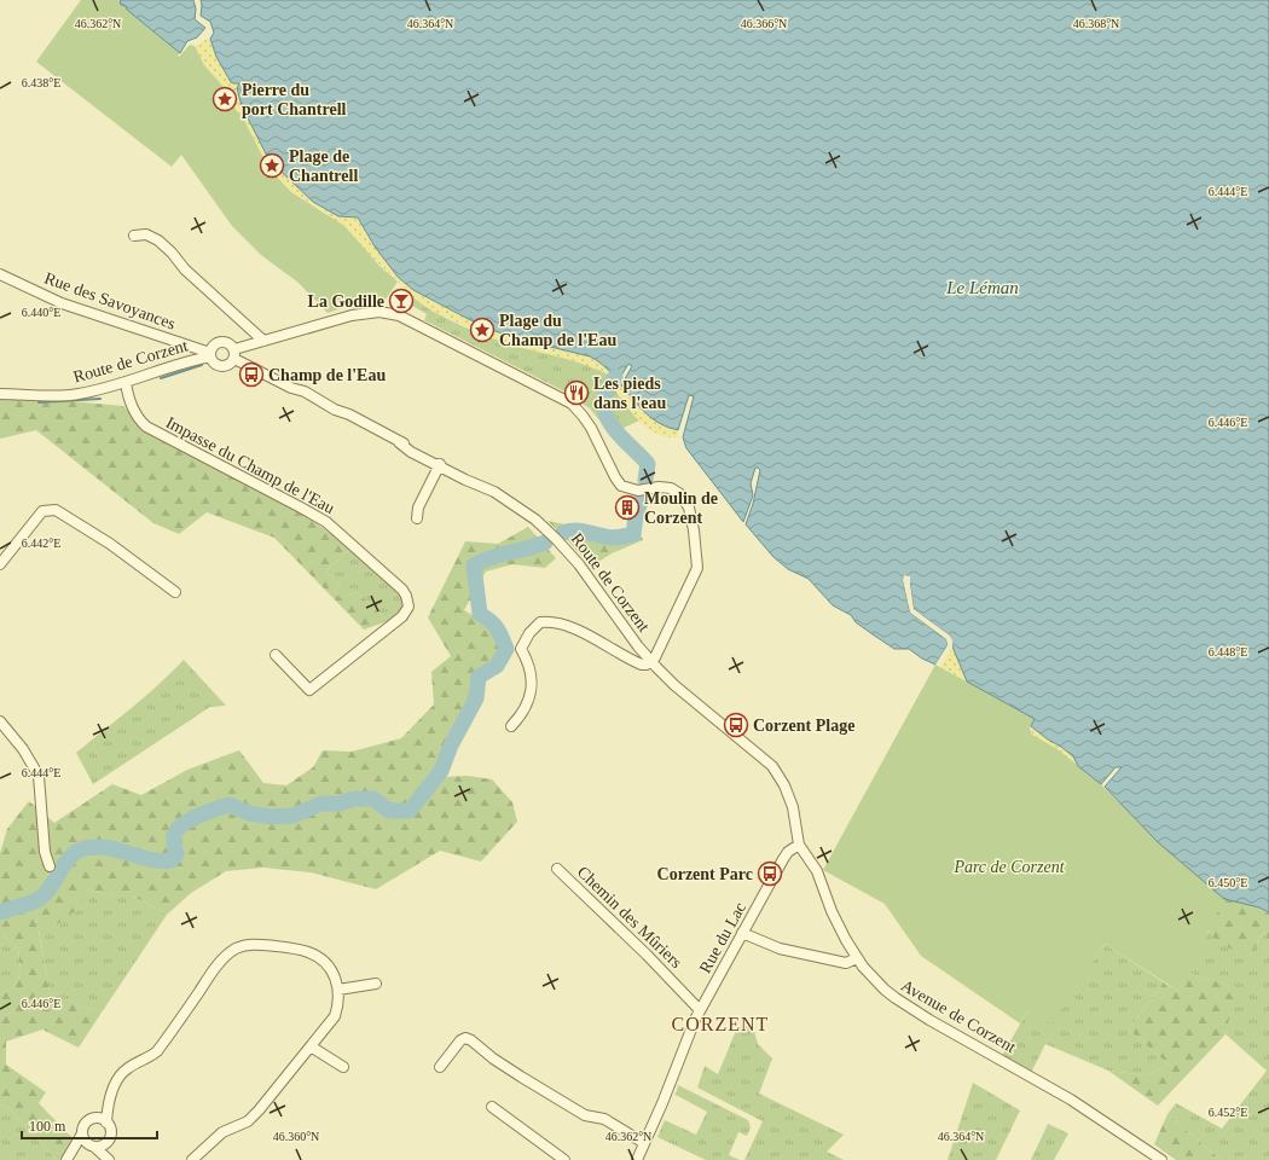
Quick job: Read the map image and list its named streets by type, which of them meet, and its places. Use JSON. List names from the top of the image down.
{
  "streets": {
    "street": [
      "Rue des Savoyances",
      "Route de Corzent",
      "Impasse du Champ de l'Eau",
      "Chemin des Mûriers",
      "Rue du Lac",
      "Avenue de Corzent"
    ]
  },
  "crossings": [
    ["Rue des Savoyances", "Route de Corzent"],
    ["Route de Corzent", "Impasse du Champ de l'Eau"],
    ["Chemin des Mûriers", "Rue du Lac"],
    ["Rue du Lac", "Avenue de Corzent"]
  ],
  "districts": ["CORZENT"],
  "water": ["Le Léman"],
  "parks": ["Parc de Corzent"],
  "places": {
    "place": ["Pierre du port Chantrell", "Plage de Chantrell", "Plage du Champ de l'Eau"],
    "bar": ["La Godille"],
    "bus stop": ["Champ de l'Eau", "Corzent Plage", "Corzent Parc"],
    "restaurant": ["Les pieds dans l'eau"],
    "building": ["Moulin de Corzent"]
  },
  "scale_bar": "100 m",
  "coordinates": [
    "46.362°N",
    "46.364°N",
    "46.366°N",
    "46.368°N",
    "6.438°E",
    "6.444°E",
    "6.440°E",
    "6.446°E",
    "6.442°E",
    "6.448°E",
    "6.450°E",
    "6.452°E",
    "46.360°N"
  ]
}
